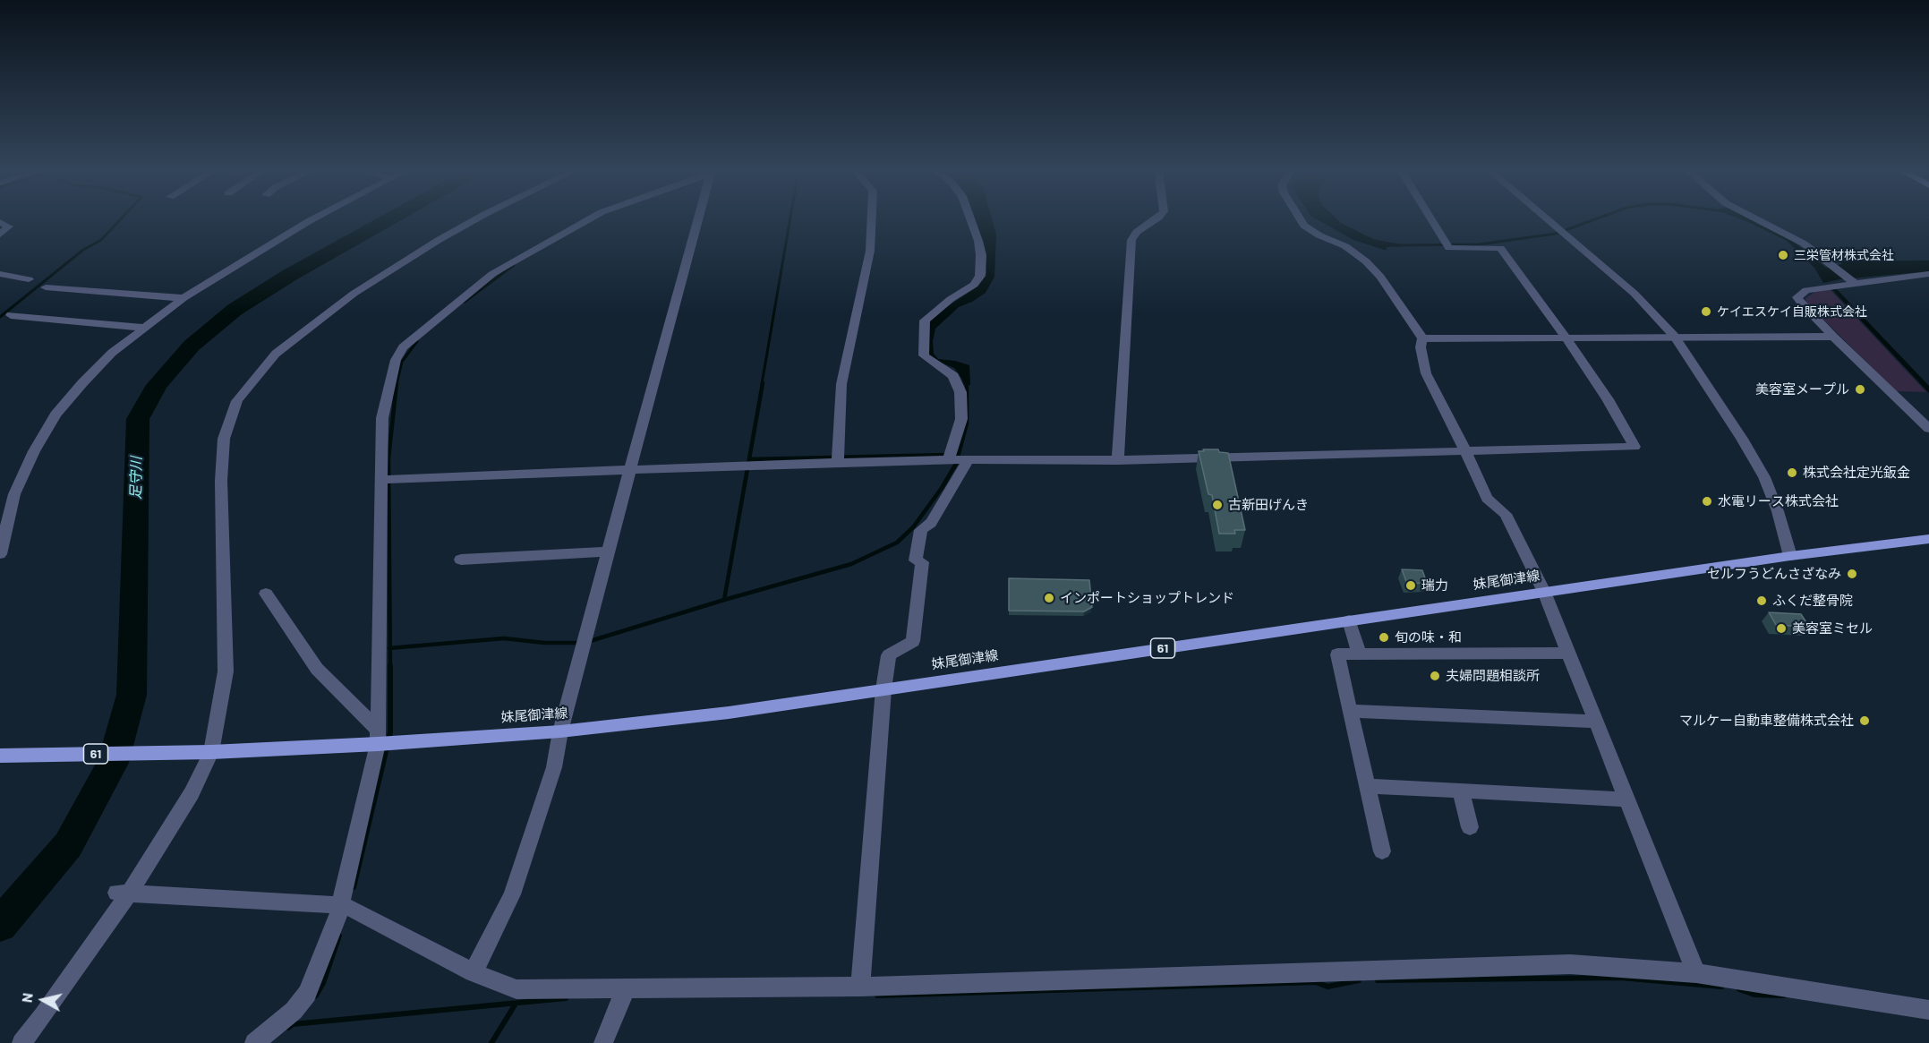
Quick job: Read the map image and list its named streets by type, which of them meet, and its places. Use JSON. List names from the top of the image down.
{
  "streets": {
    "main road": ["妹尾御津線", "61"]
  },
  "water": ["足守川"],
  "places": [
    "三栄管材株式会社",
    "ケイエスケイ自販株式会社",
    "美容室メープル",
    "株式会社定光鈑金",
    "水電リース株式会社",
    "古新田げんき",
    "セルフうどんさざなみ",
    "瑞力",
    "インポートショップトレンド",
    "ふくだ整骨院",
    "美容室ミセル",
    "旬の味・和",
    "夫婦問題相談所",
    "マルケー自動車整備株式会社"
  ],
  "north": "left"
}
